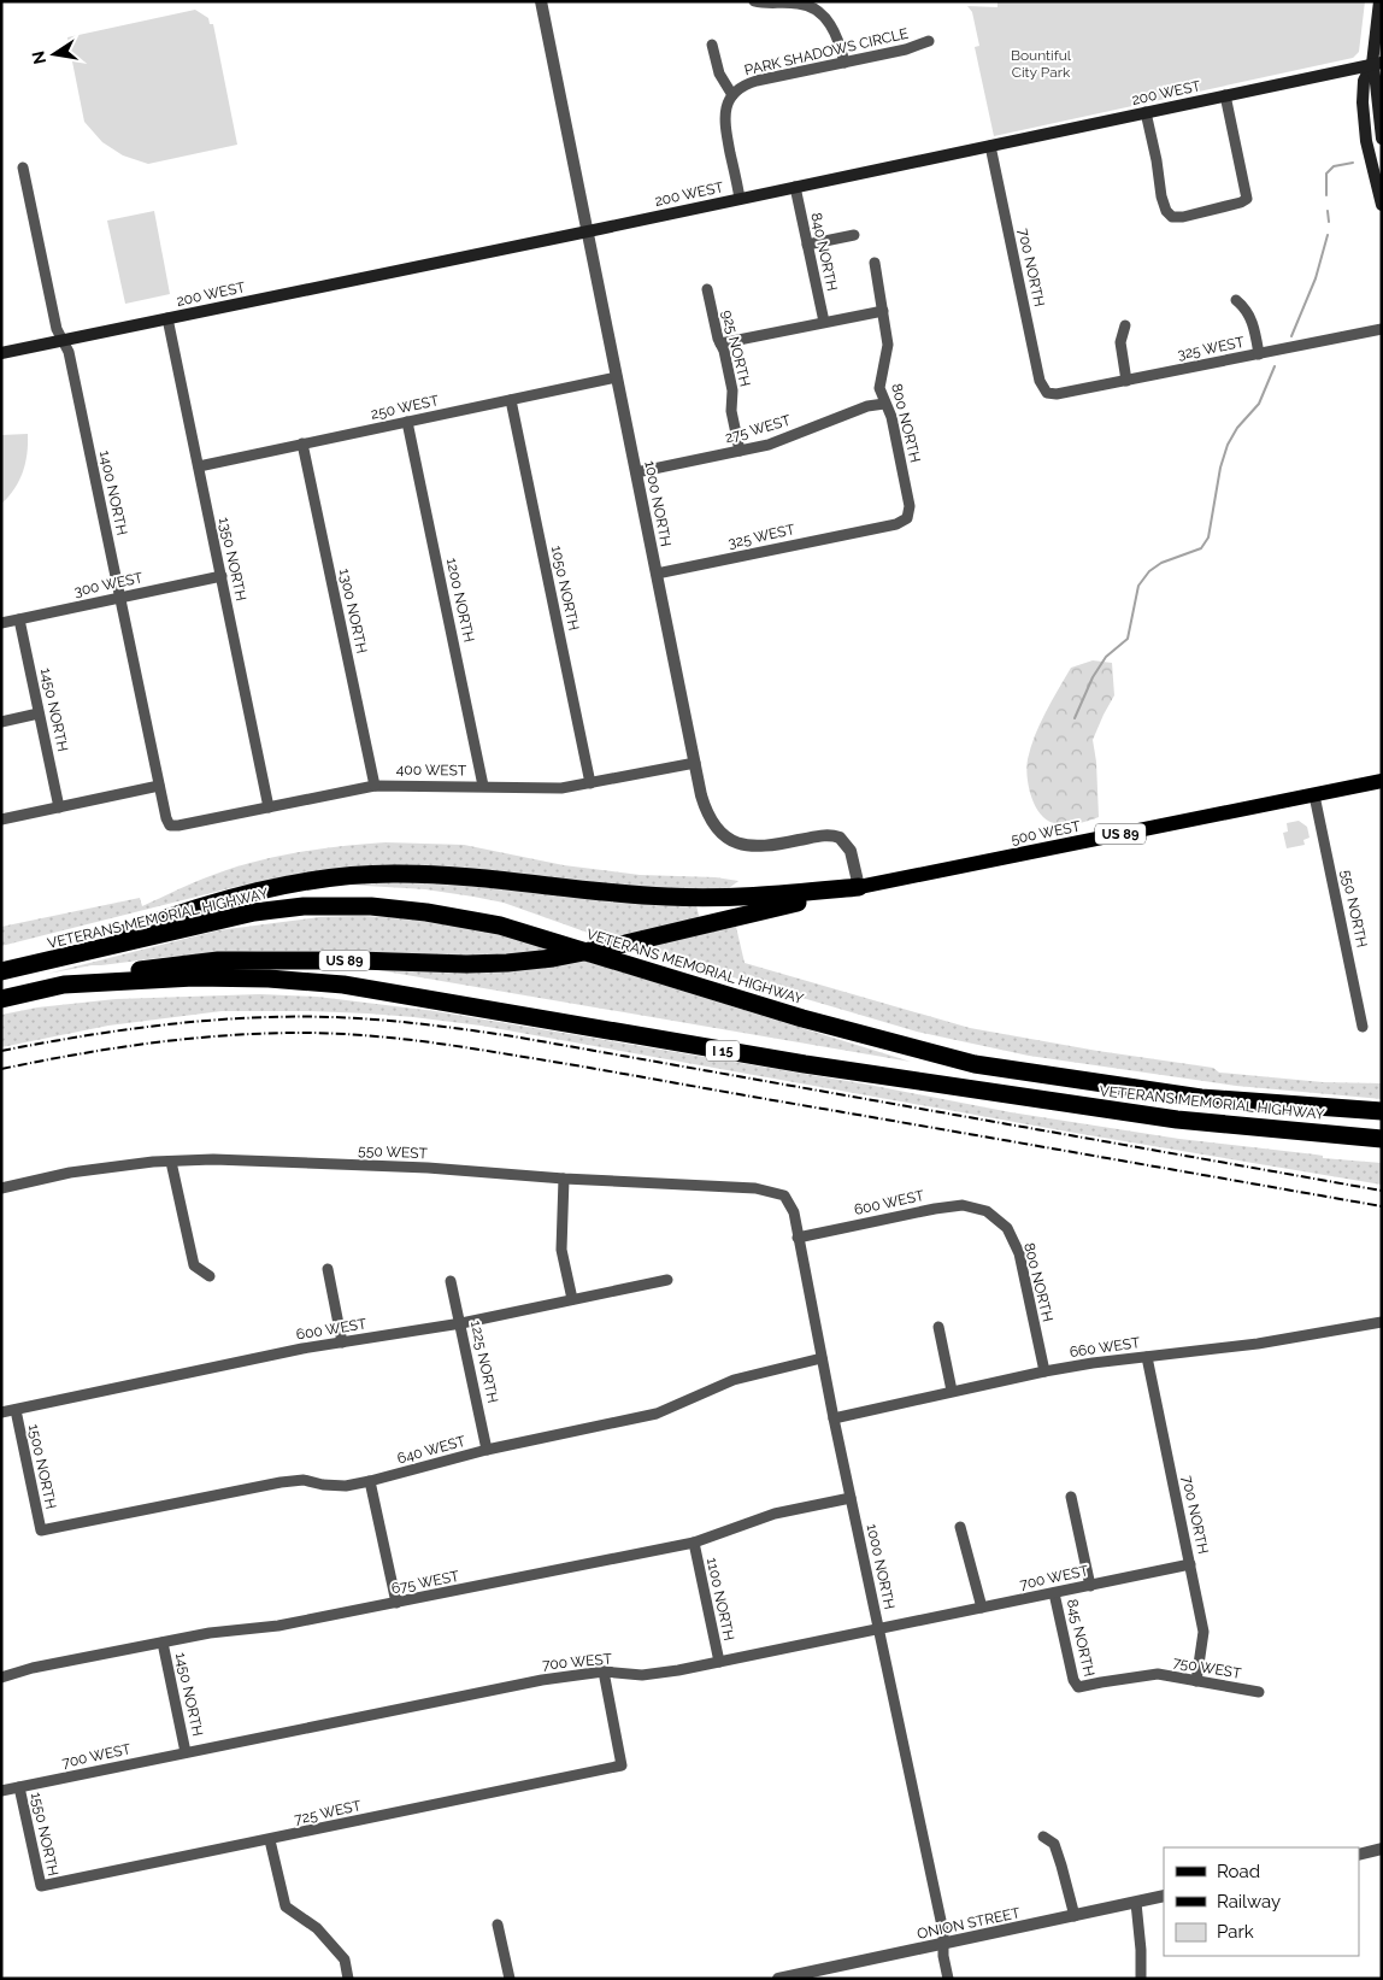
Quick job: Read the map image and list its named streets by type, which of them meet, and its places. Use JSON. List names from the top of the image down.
{
  "streets": {
    "highway": ["US 89", "VETERANS MEMORIAL HIGHWAY", "I 15"],
    "main road": ["200 WEST", "500 WEST"],
    "street": [
      "PARK SHADOWS CIRCLE",
      "840 NORTH",
      "700 NORTH",
      "925 NORTH",
      "325 WEST",
      "250 WEST",
      "800 NORTH",
      "275 WEST",
      "1400 NORTH",
      "1000 NORTH",
      "1350 NORTH",
      "300 WEST",
      "1050 NORTH",
      "1200 NORTH",
      "1300 NORTH",
      "1450 NORTH",
      "400 WEST",
      "550 NORTH",
      "550 WEST",
      "600 WEST",
      "660 WEST",
      "1225 NORTH",
      "640 WEST",
      "1500 NORTH",
      "700 WEST",
      "675 WEST",
      "1100 NORTH",
      "845 NORTH",
      "750 WEST",
      "725 WEST",
      "1550 NORTH",
      "ONION STREET"
    ]
  },
  "crossings": [
    ["PARK SHADOWS CIRCLE", "200 WEST"],
    ["200 WEST", "840 NORTH"],
    ["200 WEST", "700 NORTH"],
    ["200 WEST", "1400 NORTH"],
    ["200 WEST", "1000 NORTH"],
    ["200 WEST", "1350 NORTH"],
    ["700 NORTH", "325 WEST"],
    ["700 NORTH", "660 WEST"],
    ["700 NORTH", "700 WEST"],
    ["700 NORTH", "750 WEST"],
    ["925 NORTH", "275 WEST"],
    ["325 WEST", "800 NORTH"],
    ["325 WEST", "1000 NORTH"],
    ["250 WEST", "1000 NORTH"],
    ["250 WEST", "1350 NORTH"],
    ["250 WEST", "1050 NORTH"],
    ["250 WEST", "1200 NORTH"],
    ["250 WEST", "1300 NORTH"],
    ["800 NORTH", "275 WEST"],
    ["800 NORTH", "600 WEST"],
    ["800 NORTH", "660 WEST"],
    ["275 WEST", "1000 NORTH"],
    ["1400 NORTH", "300 WEST"],
    ["1400 NORTH", "400 WEST"],
    ["1000 NORTH", "400 WEST"],
    ["1000 NORTH", "500 WEST"],
    ["1000 NORTH", "US 89"],
    ["1000 NORTH", "550 WEST"],
    ["1000 NORTH", "600 WEST"],
    ["1000 NORTH", "660 WEST"],
    ["1000 NORTH", "640 WEST"],
    ["1000 NORTH", "700 WEST"],
    ["1000 NORTH", "675 WEST"],
    ["1000 NORTH", "ONION STREET"],
    ["1350 NORTH", "300 WEST"],
    ["1350 NORTH", "400 WEST"],
    ["300 WEST", "1450 NORTH"],
    ["1050 NORTH", "400 WEST"],
    ["1200 NORTH", "400 WEST"],
    ["1300 NORTH", "400 WEST"],
    ["1450 NORTH", "700 WEST"],
    ["1450 NORTH", "675 WEST"],
    ["500 WEST", "US 89"],
    ["500 WEST", "550 NORTH"],
    ["US 89", "VETERANS MEMORIAL HIGHWAY"],
    ["600 WEST", "1225 NORTH"],
    ["600 WEST", "1500 NORTH"],
    ["1225 NORTH", "640 WEST"],
    ["640 WEST", "1500 NORTH"],
    ["700 WEST", "1100 NORTH"],
    ["700 WEST", "845 NORTH"],
    ["700 WEST", "725 WEST"],
    ["700 WEST", "1550 NORTH"],
    ["675 WEST", "1100 NORTH"],
    ["845 NORTH", "750 WEST"],
    ["725 WEST", "1550 NORTH"]
  ],
  "parks": ["Bountiful City Park"],
  "legend": ["Road", "Railway", "Park"],
  "north": "left"
}
